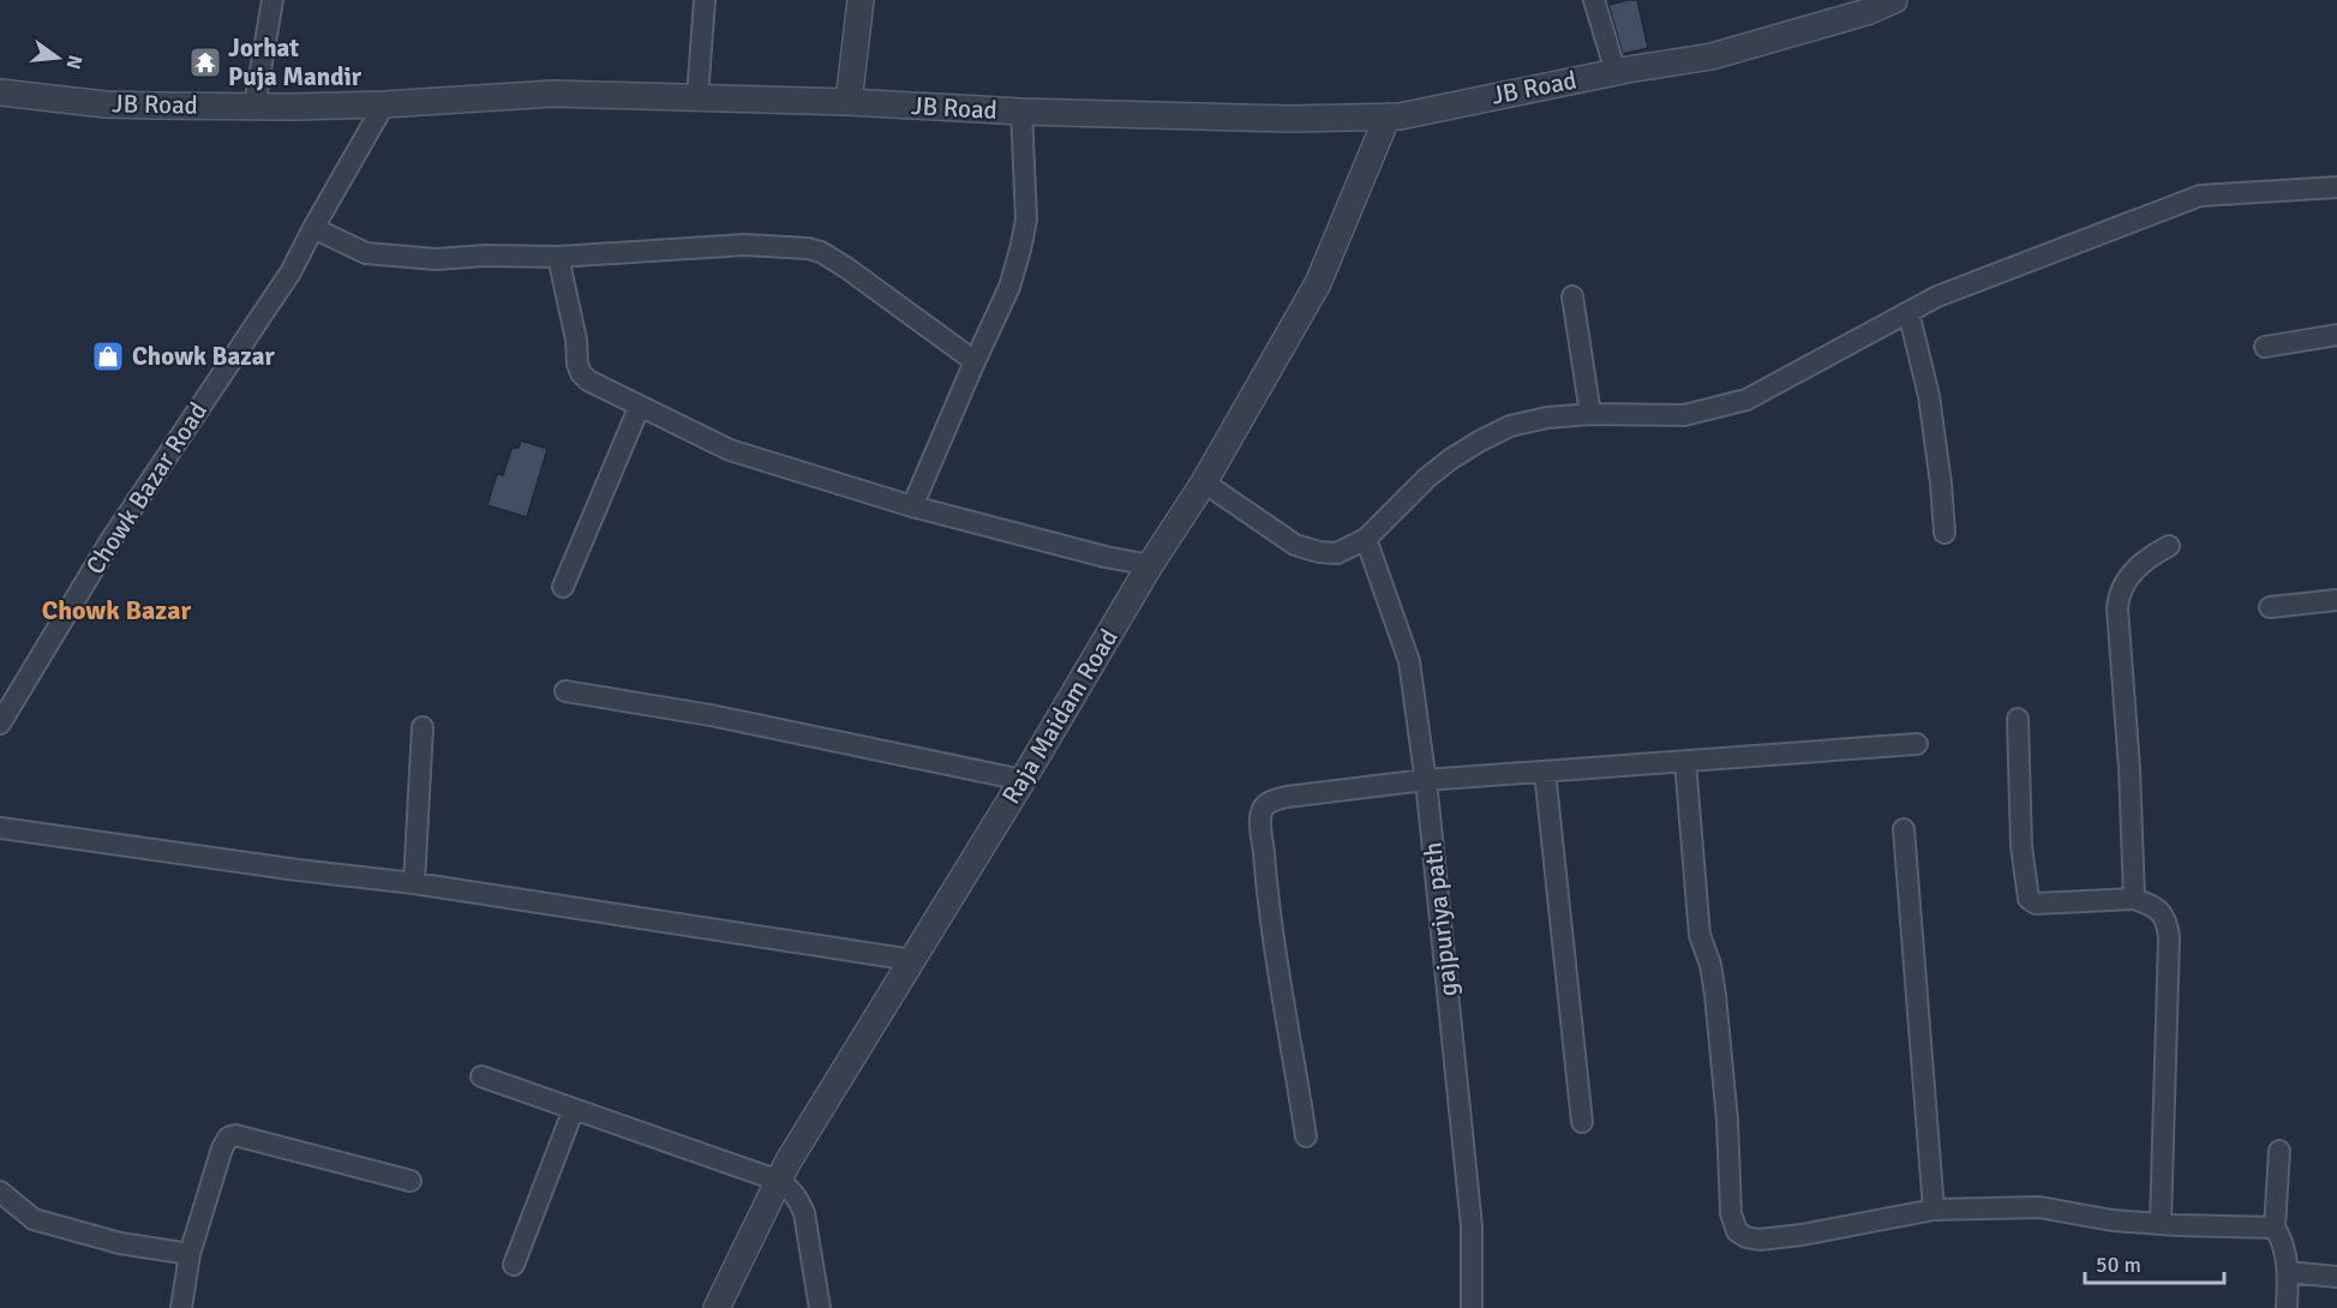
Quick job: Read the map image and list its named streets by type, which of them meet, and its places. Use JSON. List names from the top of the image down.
{
  "streets": {
    "street": [
      "JB Road",
      "Chowk Bazar Road",
      "Raja Maidam Road",
      "gajpuriya path"
    ]
  },
  "crossings": [
    ["JB Road", "Chowk Bazar Road"],
    ["JB Road", "Raja Maidam Road"]
  ],
  "districts": ["Chowk Bazar"],
  "places": {
    "temple": ["Jorhat Puja Mandir"],
    "shop": ["Chowk Bazar"]
  },
  "scale_bar": "50 m",
  "north": "right"
}
